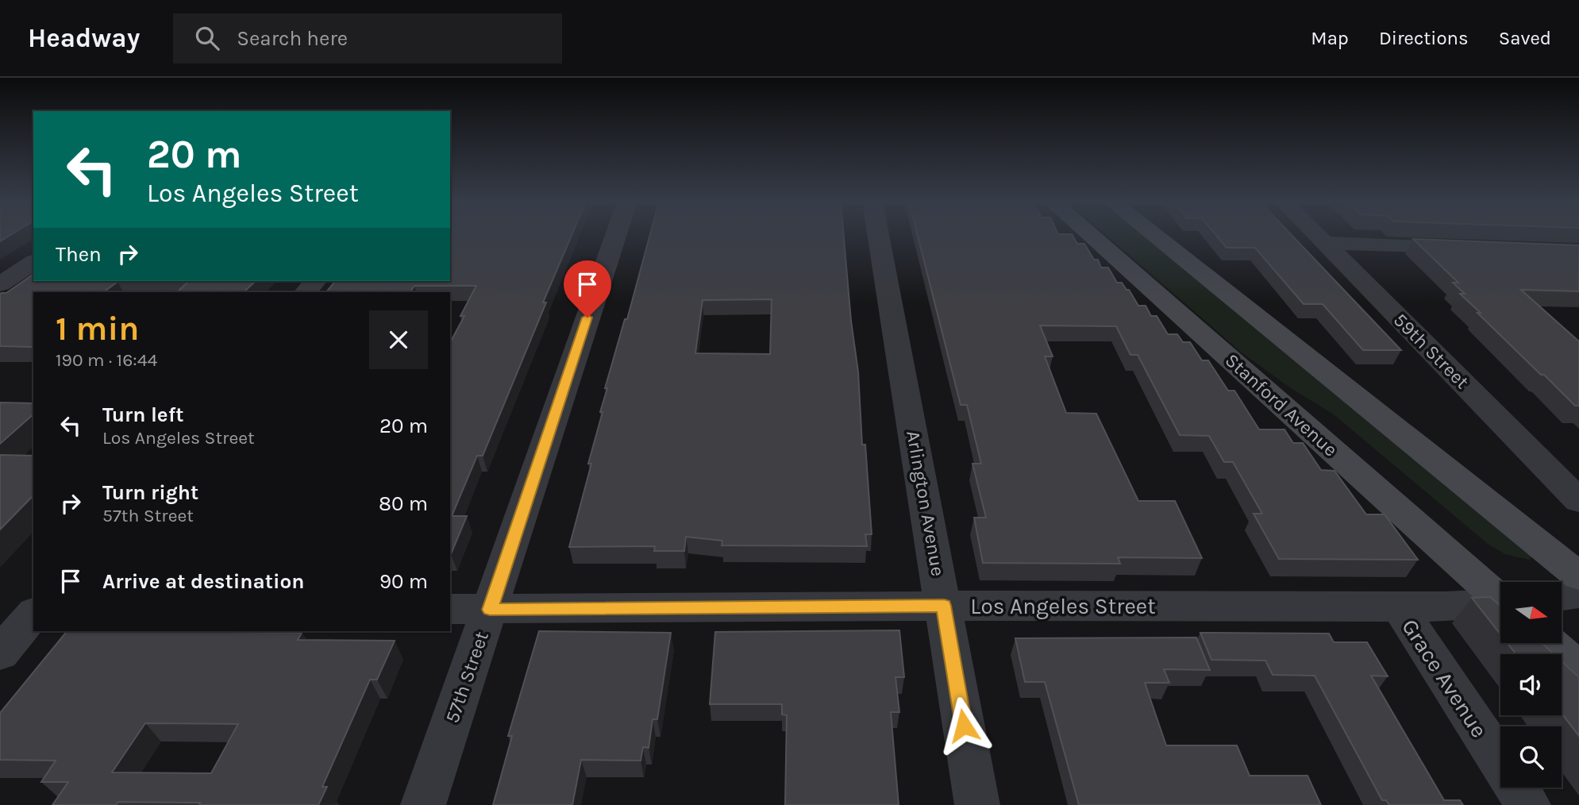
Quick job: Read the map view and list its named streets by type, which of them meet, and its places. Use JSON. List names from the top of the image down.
{
  "streets": {
    "main road": ["Stanford Avenue"],
    "street": [
      "59th Street",
      "Arlington Avenue",
      "Los Angeles Street",
      "57th Street",
      "Grace Avenue"
    ]
  },
  "crossings": [
    ["Arlington Avenue", "Los Angeles Street"],
    ["Los Angeles Street", "57th Street"],
    ["Los Angeles Street", "Grace Avenue"]
  ],
  "north": "right",
  "page": {
    "header": "Headway",
    "search": "Search here",
    "nav": ["Map", "Directions", "Saved"],
    "turn": ["20 m", "Los Angeles Street"],
    "then": "Then",
    "heading": ["1 min", "190 m · 16:44"],
    "list": [
      {
        "name": "Turn left",
        "note": "Los Angeles Street",
        "value": "20 m"
      },
      {
        "name": "Turn right",
        "note": "57th Street",
        "value": "80 m"
      },
      {
        "name": "Arrive at destination",
        "value": "90 m"
      }
    ]
  }
}
